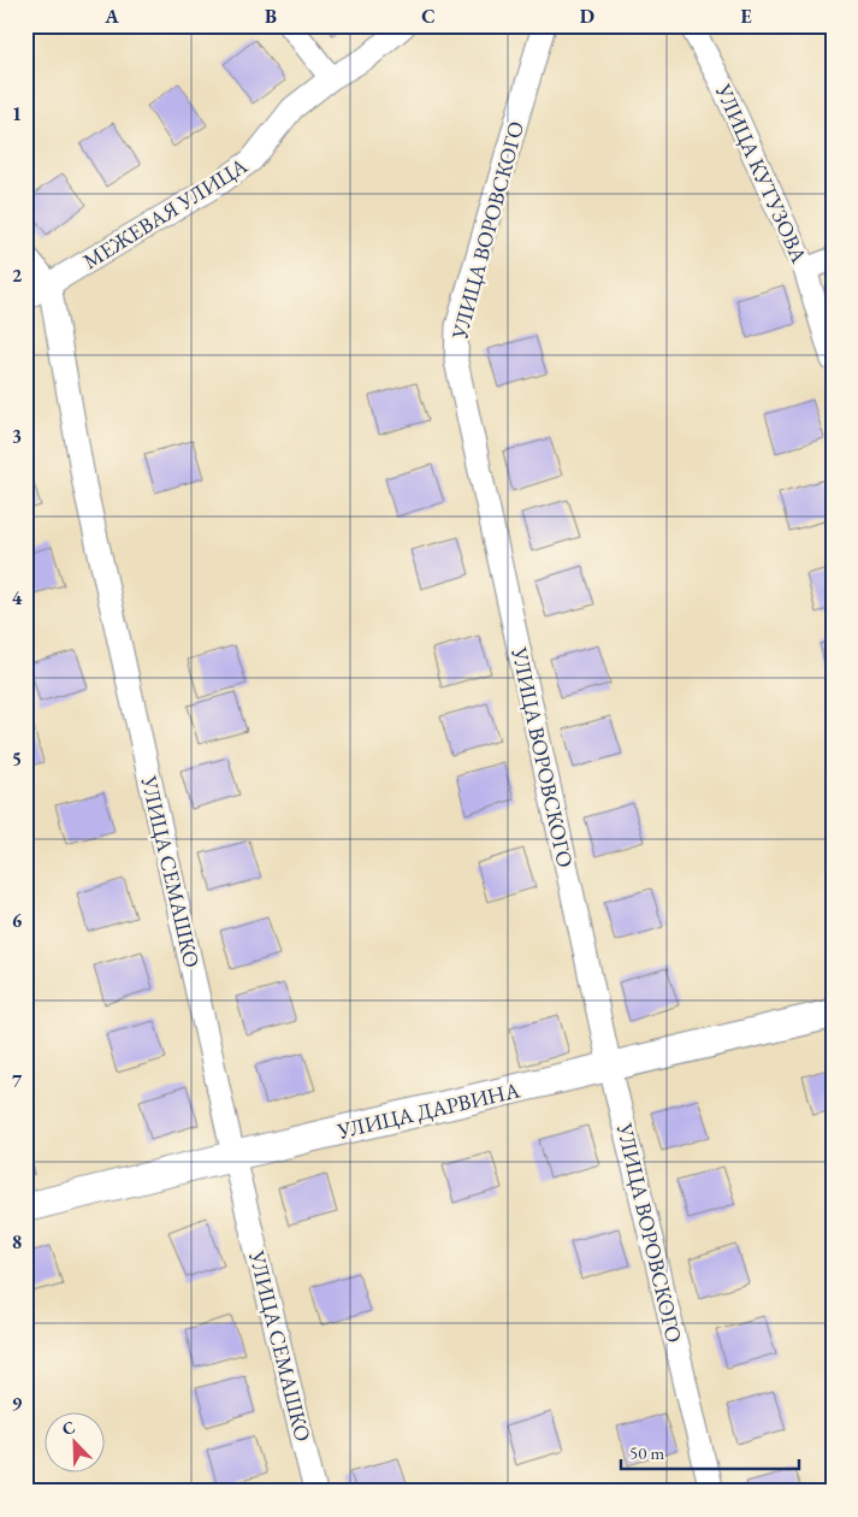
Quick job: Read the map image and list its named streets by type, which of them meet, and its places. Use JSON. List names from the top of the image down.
{
  "streets": {
    "street": [
      "УЛИЦА КУТУЗОВА",
      "МЕЖЕВАЯ УЛИЦА",
      "УЛИЦА ВОРОВСКОГО",
      "УЛИЦА СЕМАШКО",
      "УЛИЦА ДАРВИНА"
    ]
  },
  "crossings": [
    ["МЕЖЕВАЯ УЛИЦА", "УЛИЦА СЕМАШКО"],
    ["УЛИЦА ВОРОВСКОГО", "УЛИЦА ДАРВИНА"],
    ["УЛИЦА СЕМАШКО", "УЛИЦА ДАРВИНА"]
  ],
  "scale_bar": "50 m",
  "north": "top left",
  "grid": {
    "columns": [
      "A",
      "B",
      "C",
      "D",
      "E"
    ],
    "rows": [
      "1",
      "2",
      "3",
      "4",
      "5",
      "6",
      "7",
      "8",
      "9"
    ]
  }
}
